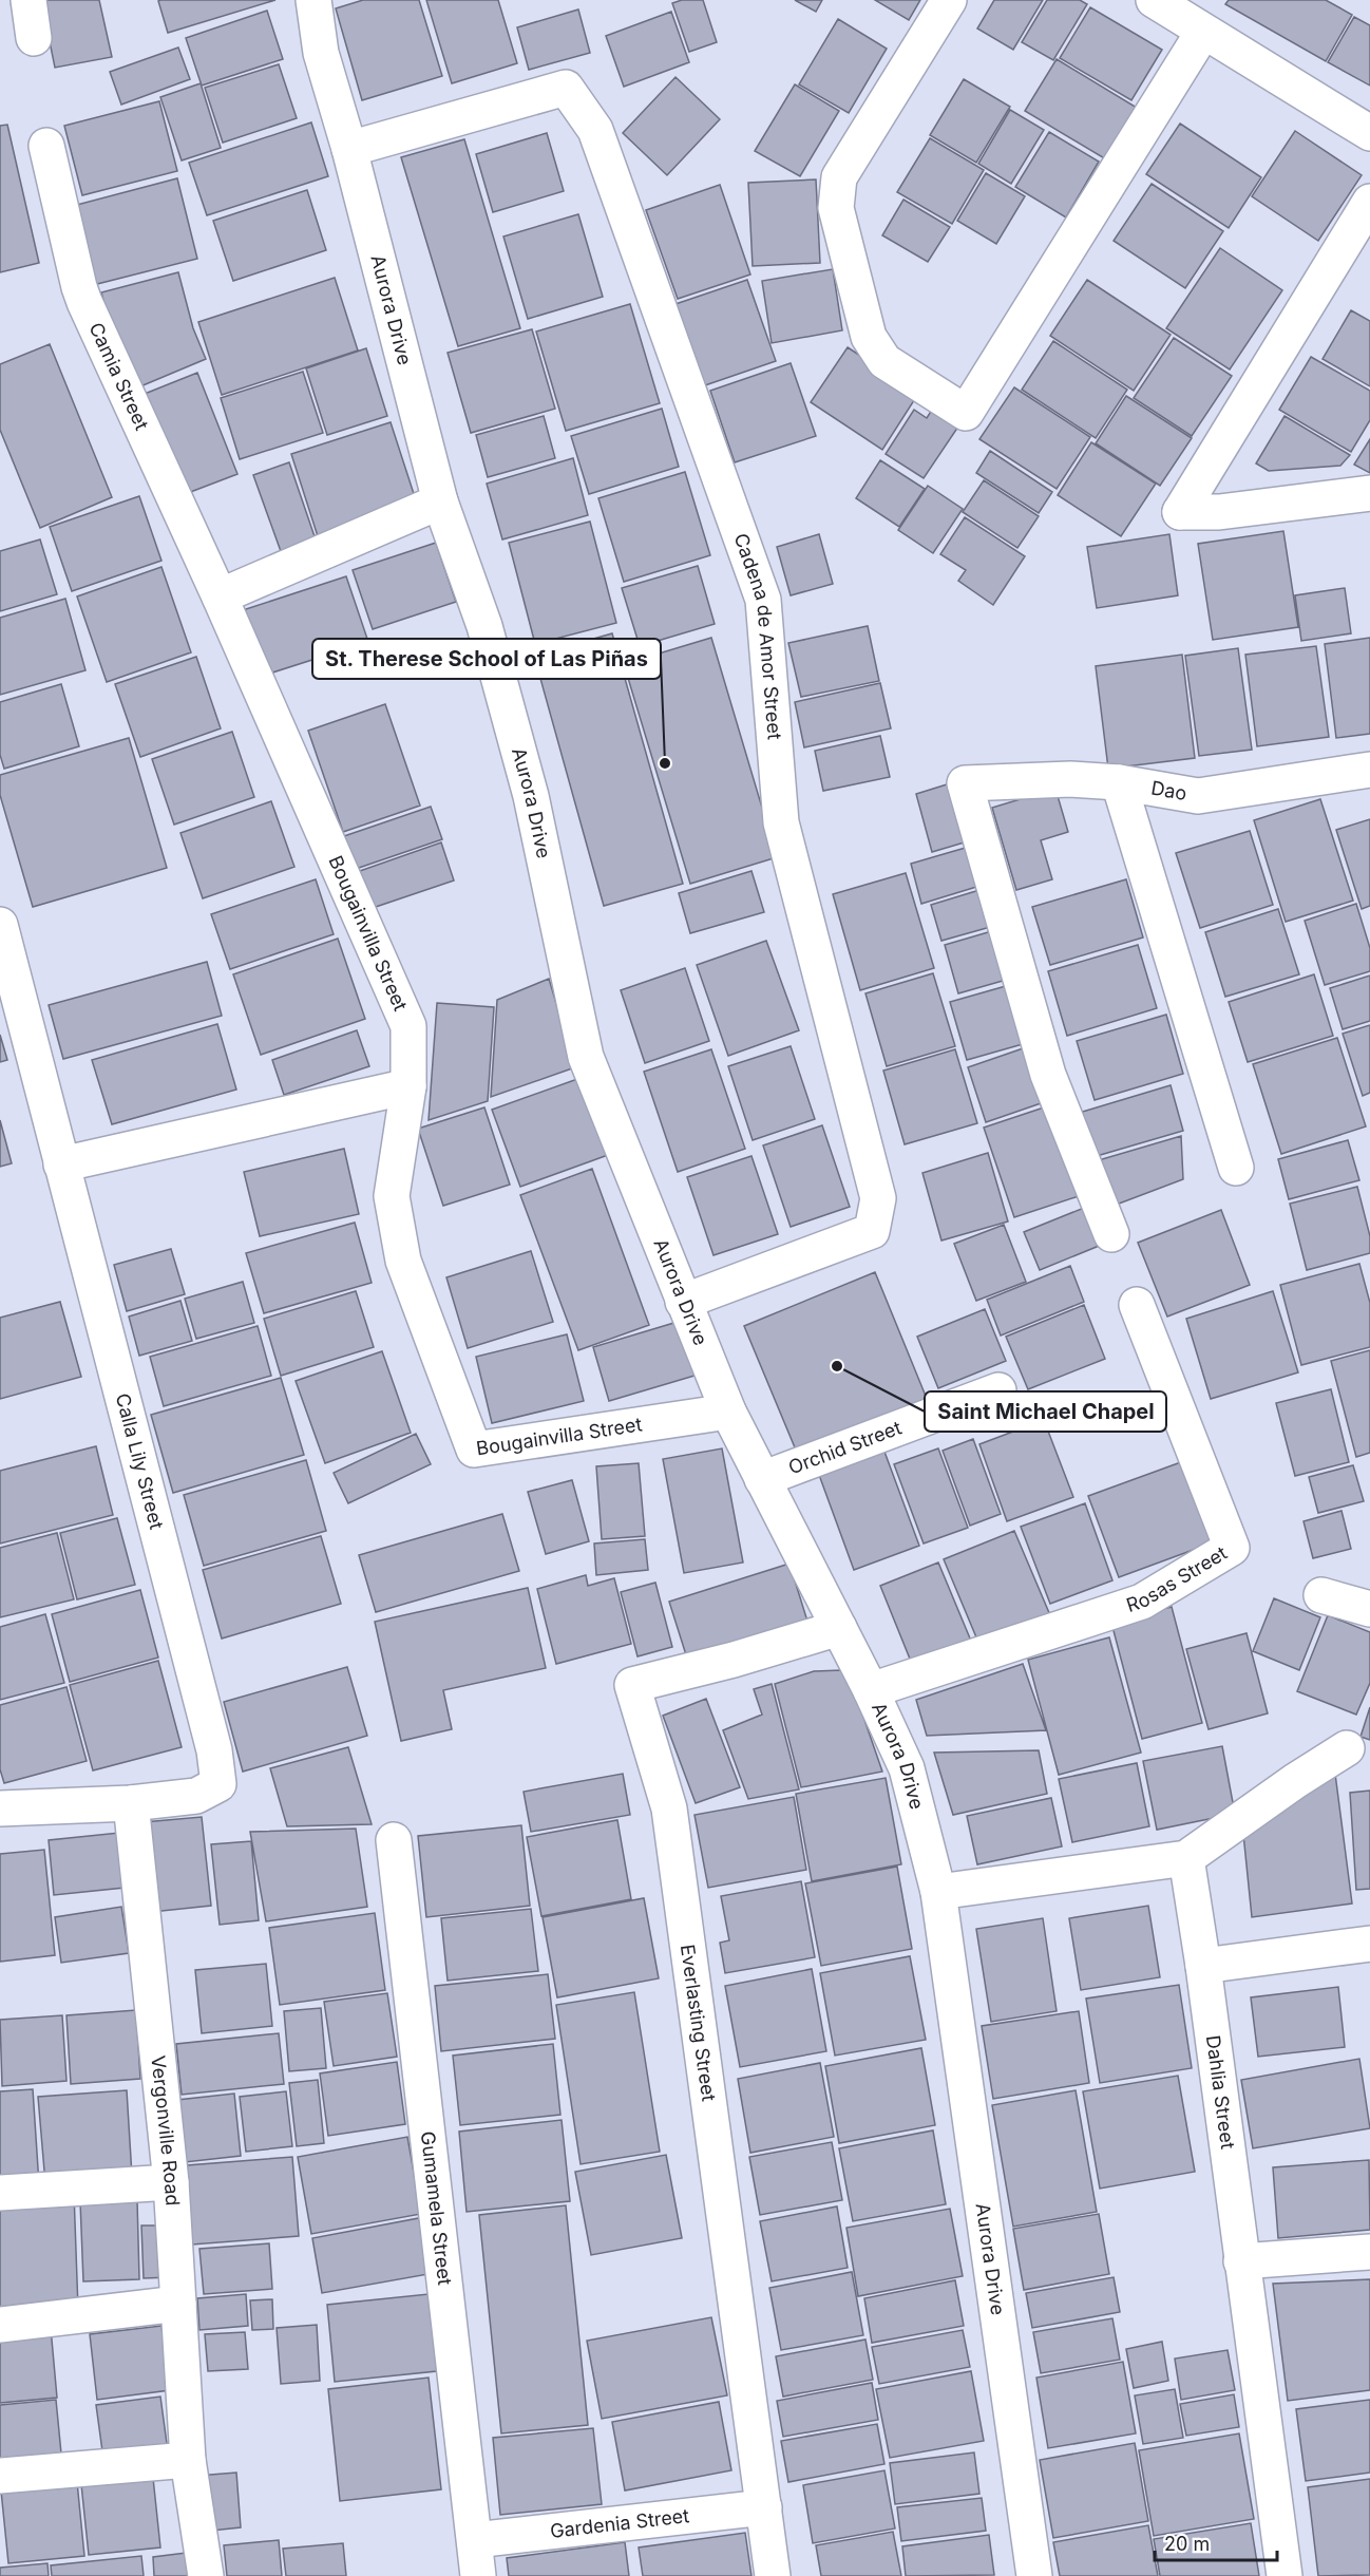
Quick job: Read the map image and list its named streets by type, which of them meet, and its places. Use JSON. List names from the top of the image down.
{
  "streets": {
    "street": [
      "Aurora Drive",
      "Camia Street",
      "Cadena de Amor Street",
      "Dao",
      "Bougainvilla Street",
      "Orchid Street",
      "Calla Lily Street",
      "Rosas Street",
      "Everlasting Street",
      "Dahlia Street",
      "Vergonville Road",
      "Gumamela Street",
      "Gardenia Street"
    ]
  },
  "crossings": [
    ["Aurora Drive", "Cadena de Amor Street"],
    ["Aurora Drive", "Bougainvilla Street"],
    ["Aurora Drive", "Orchid Street"],
    ["Aurora Drive", "Rosas Street"],
    ["Aurora Drive", "Everlasting Street"],
    ["Camia Street", "Bougainvilla Street"],
    ["Calla Lily Street", "Vergonville Road"],
    ["Everlasting Street", "Gardenia Street"],
    ["Gumamela Street", "Gardenia Street"]
  ],
  "places": ["St. Therese School of Las Piñas", "Saint Michael Chapel"],
  "scale_bar": "20 m"
}
